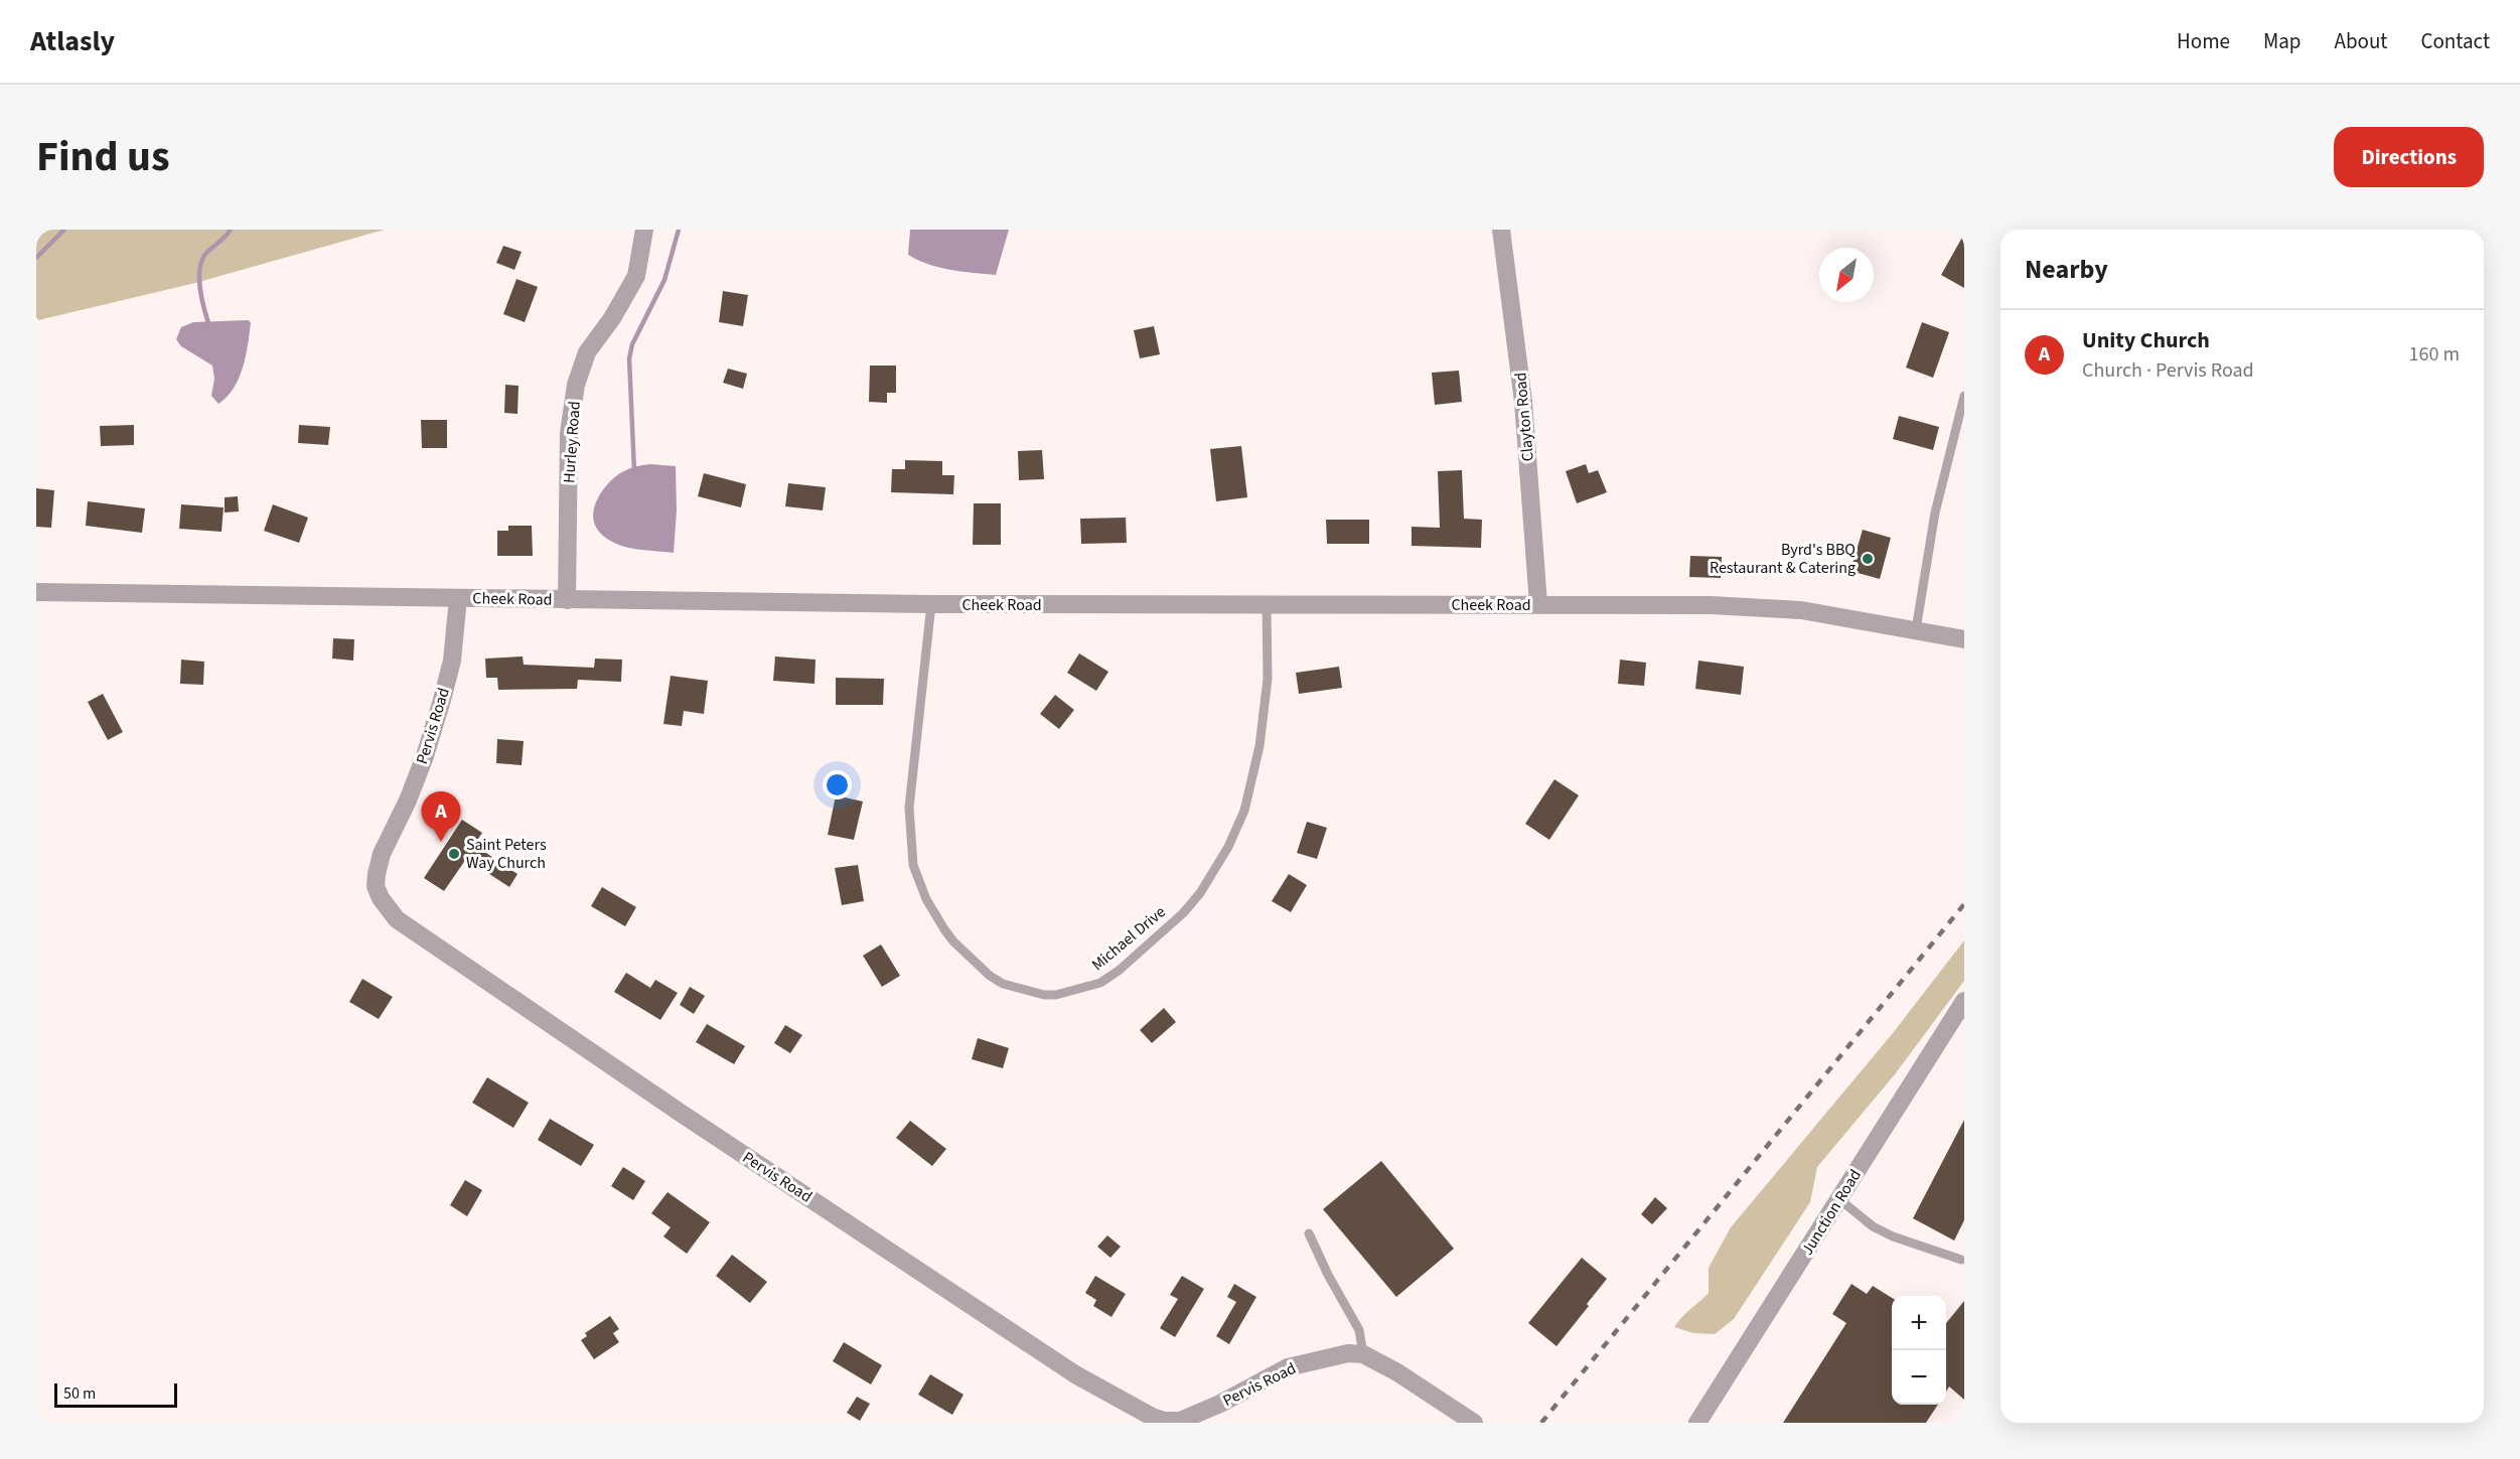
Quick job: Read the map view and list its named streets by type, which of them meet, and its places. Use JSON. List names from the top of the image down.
{
  "streets": {
    "street": [
      "Clayton Road",
      "Hurley Road",
      "Cheek Road",
      "Pervis Road",
      "Junction Road"
    ],
    "lane": ["Michael Drive"]
  },
  "crossings": [
    ["Clayton Road", "Cheek Road"],
    ["Hurley Road", "Cheek Road"],
    ["Cheek Road", "Pervis Road"],
    ["Cheek Road", "Michael Drive"]
  ],
  "places": ["Byrd's BBQ Restaurant & Catering", "Saint Peters Way Church"],
  "scale_bar": "50 m",
  "north": "bottom left",
  "page": {
    "header": "Atlasly",
    "nav": [
      "Home",
      "Map",
      "About",
      "Contact"
    ],
    "title": "Find us",
    "buttons": "Directions",
    "heading": "Nearby",
    "list": [
      {
        "mark": "A",
        "name": "Unity Church",
        "note": "Church · Pervis Road",
        "value": "160 m"
      }
    ],
    "pins": "A",
    "map_buttons": ["+", "−"],
    "scale": "50 m"
  }
}
